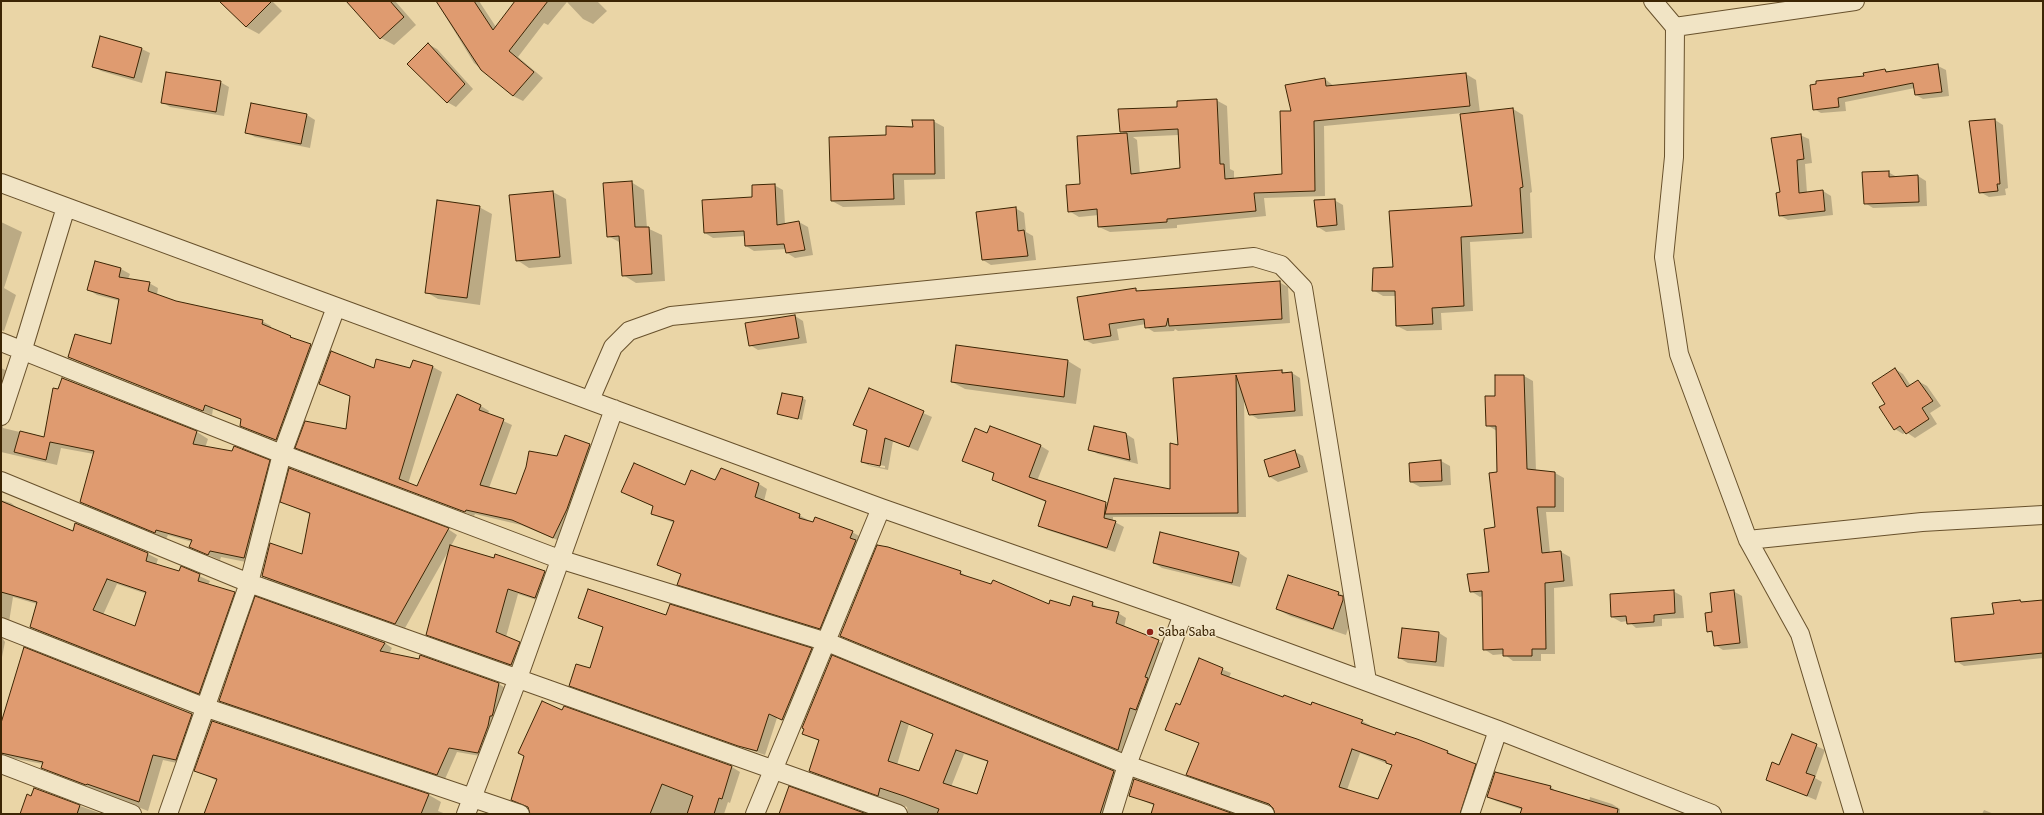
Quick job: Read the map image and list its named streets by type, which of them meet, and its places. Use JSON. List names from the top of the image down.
{
  "places": ["Saba Saba"]
}
